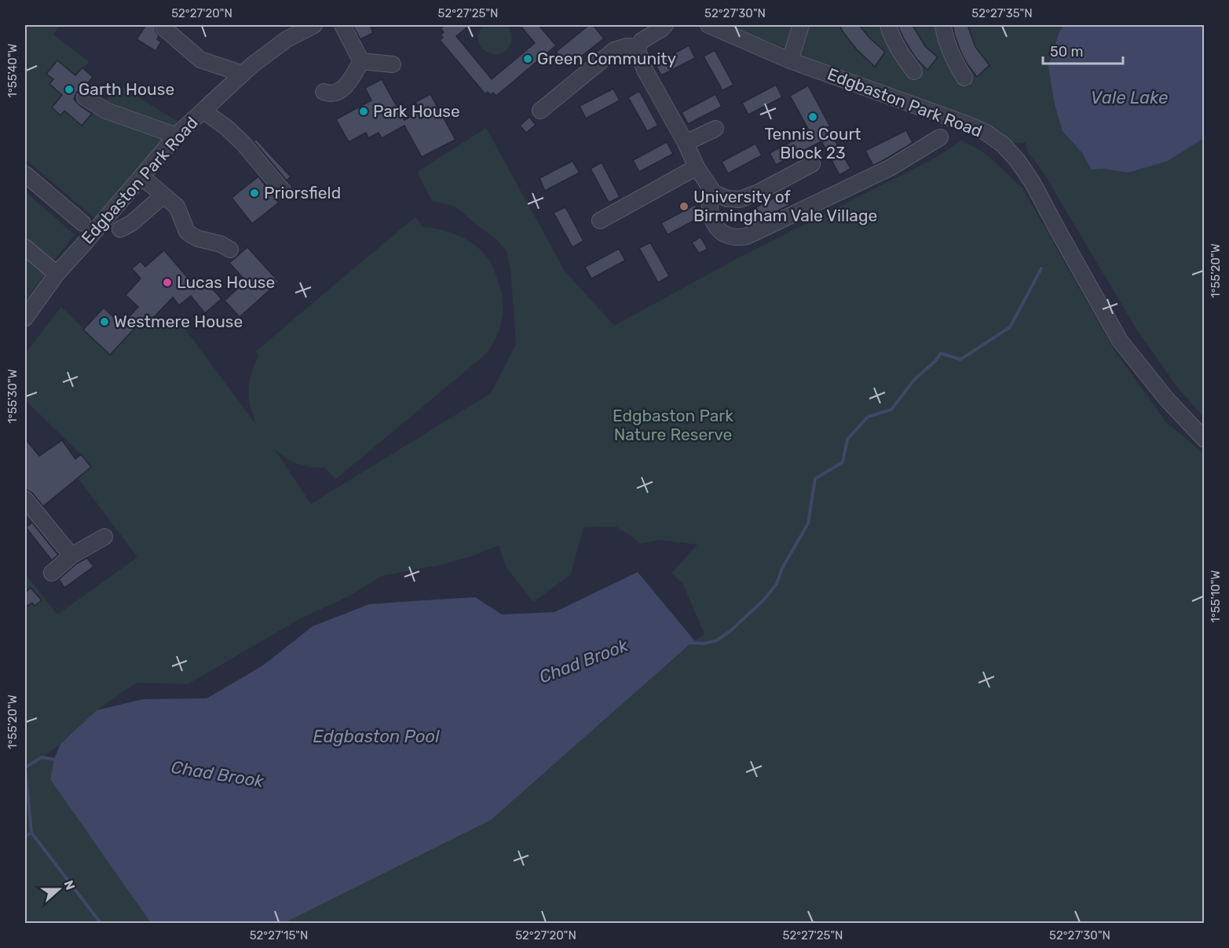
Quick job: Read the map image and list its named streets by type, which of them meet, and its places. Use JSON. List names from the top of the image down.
{
  "streets": {
    "street": ["Edgbaston Park Road"]
  },
  "water": ["Vale Lake", "Chad Brook", "Edgbaston Pool"],
  "parks": ["Edgbaston Park Nature Reserve"],
  "places": [
    "Green Community",
    "Garth House",
    "Park House",
    "Tennis Court Block 23",
    "Priorsfield",
    "University of Birmingham Vale Village",
    "Lucas House",
    "Westmere House"
  ],
  "scale_bar": "50 m",
  "north": "right",
  "coordinates": [
    "52°27'20\"N",
    "52°27'25\"N",
    "52°27'30\"N",
    "52°27'35\"N",
    "1°55'40\"W",
    "1°55'20\"W",
    "1°55'30\"W",
    "1°55'10\"W",
    "52°27'15\"N"
  ]
}
